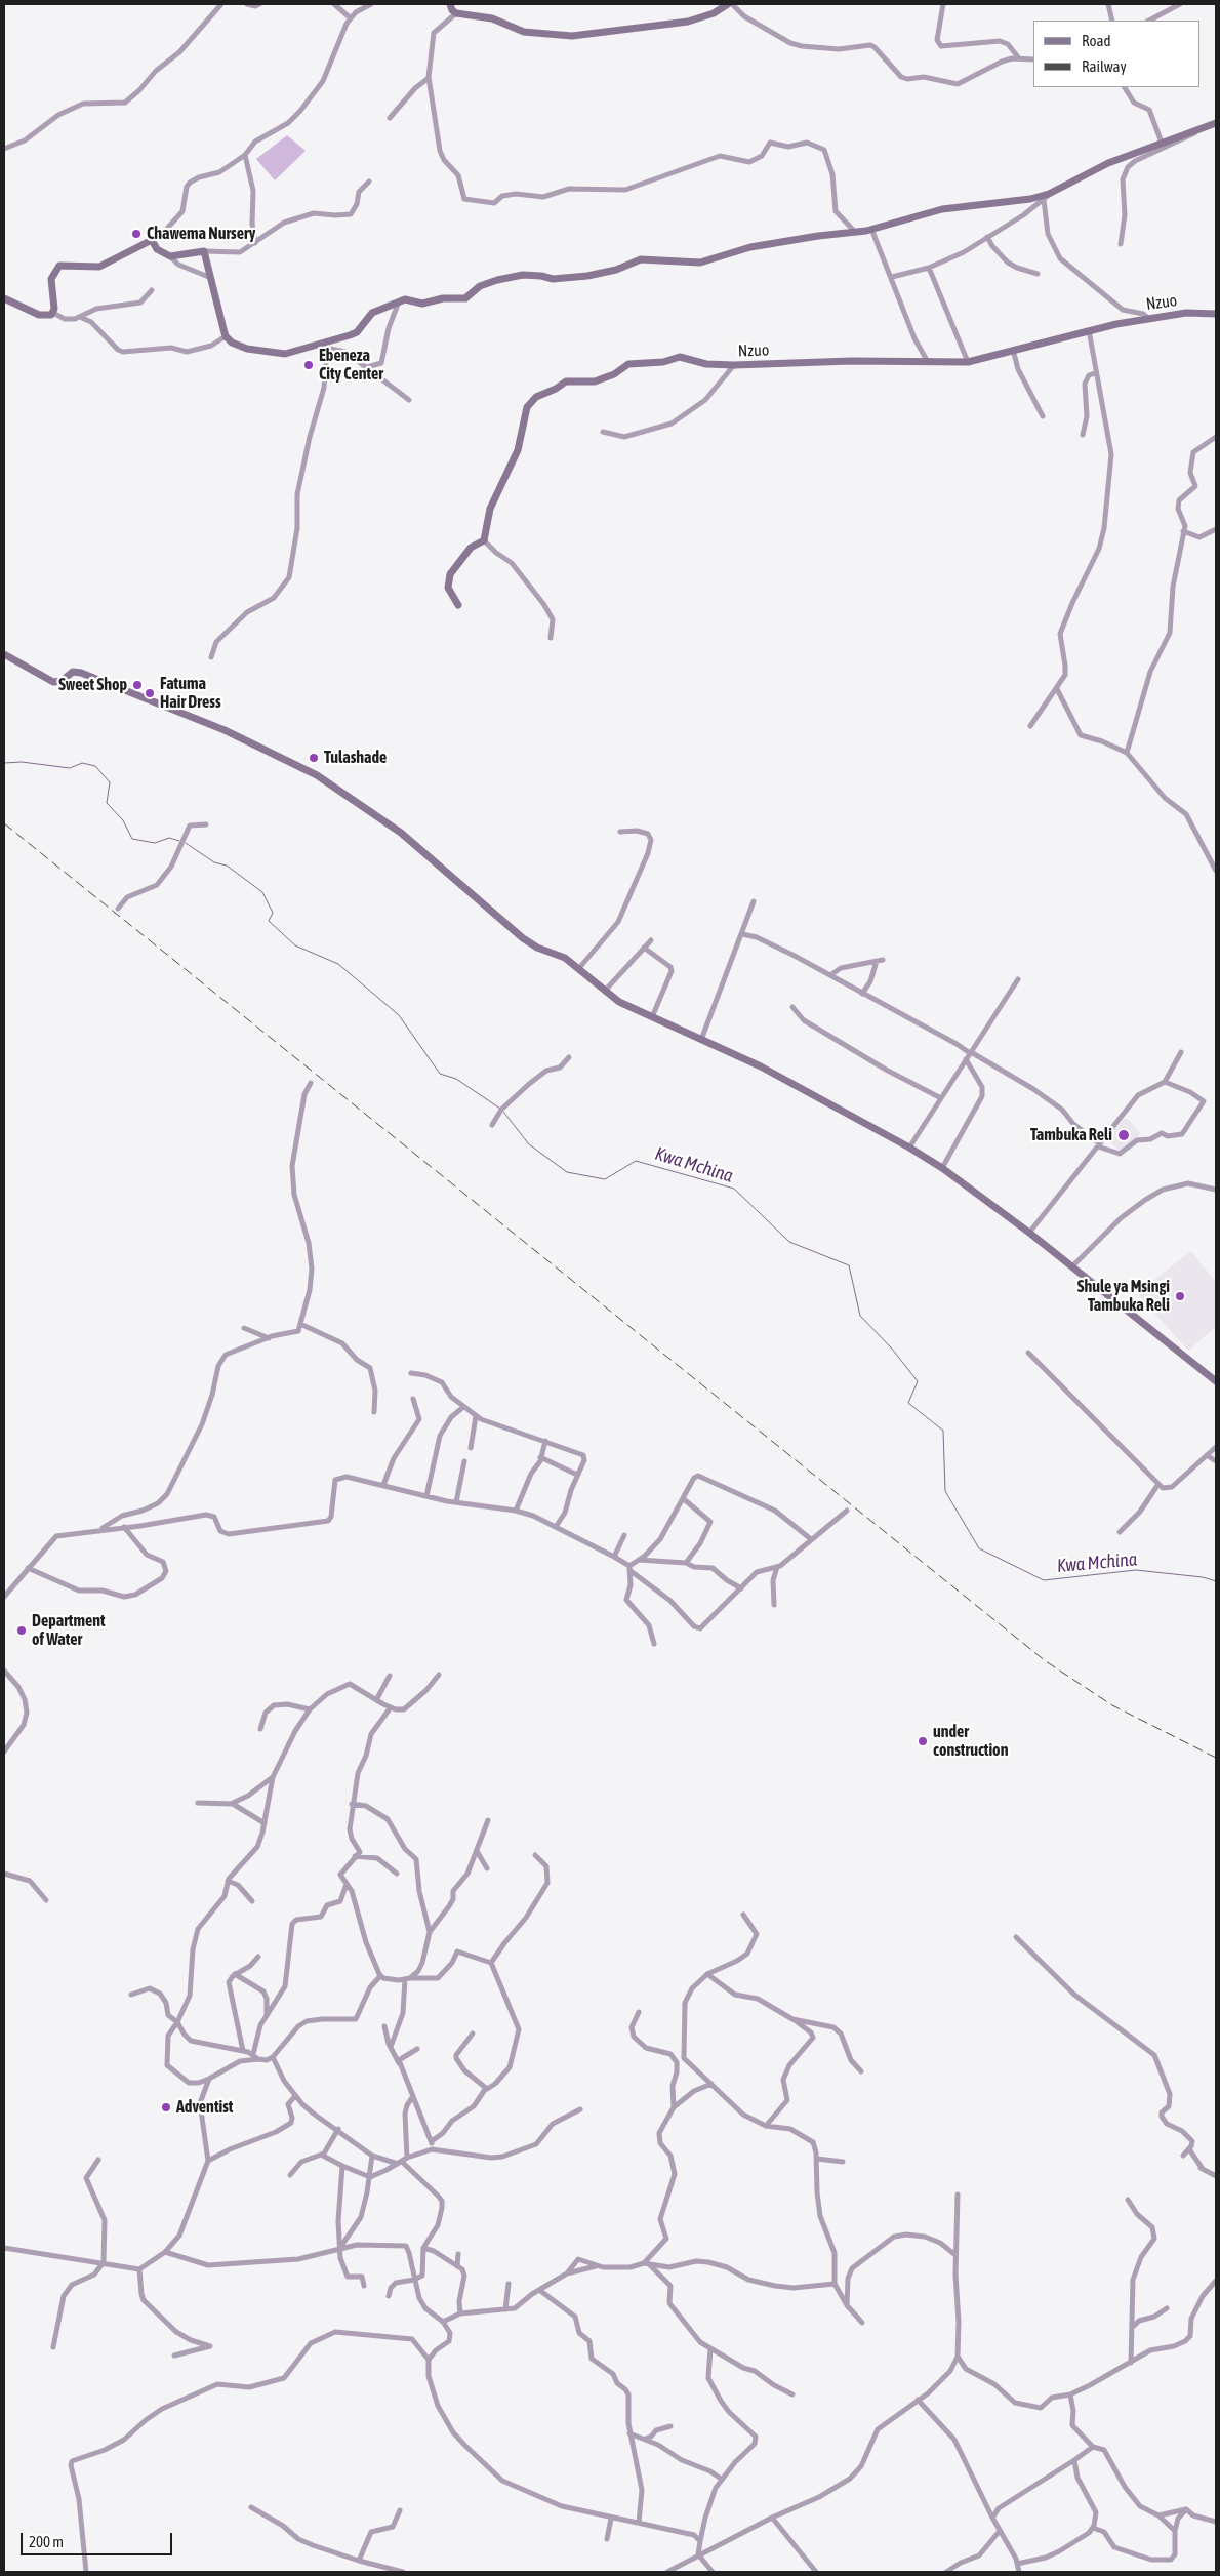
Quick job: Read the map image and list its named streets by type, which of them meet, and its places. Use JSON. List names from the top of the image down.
{
  "streets": {
    "street": ["Nzuo"]
  },
  "water": ["Kwa Mchina"],
  "places": [
    "Chawema Nursery",
    "Ebeneza City Center",
    "Sweet Shop",
    "Fatuma Hair Dress",
    "Tulashade",
    "Tambuka Reli",
    "Shule ya Msingi Tambuka Reli",
    "Department of Water",
    "under construction",
    "Adventist"
  ],
  "legend": ["Road", "Railway"],
  "scale_bar": "200 m"
}
